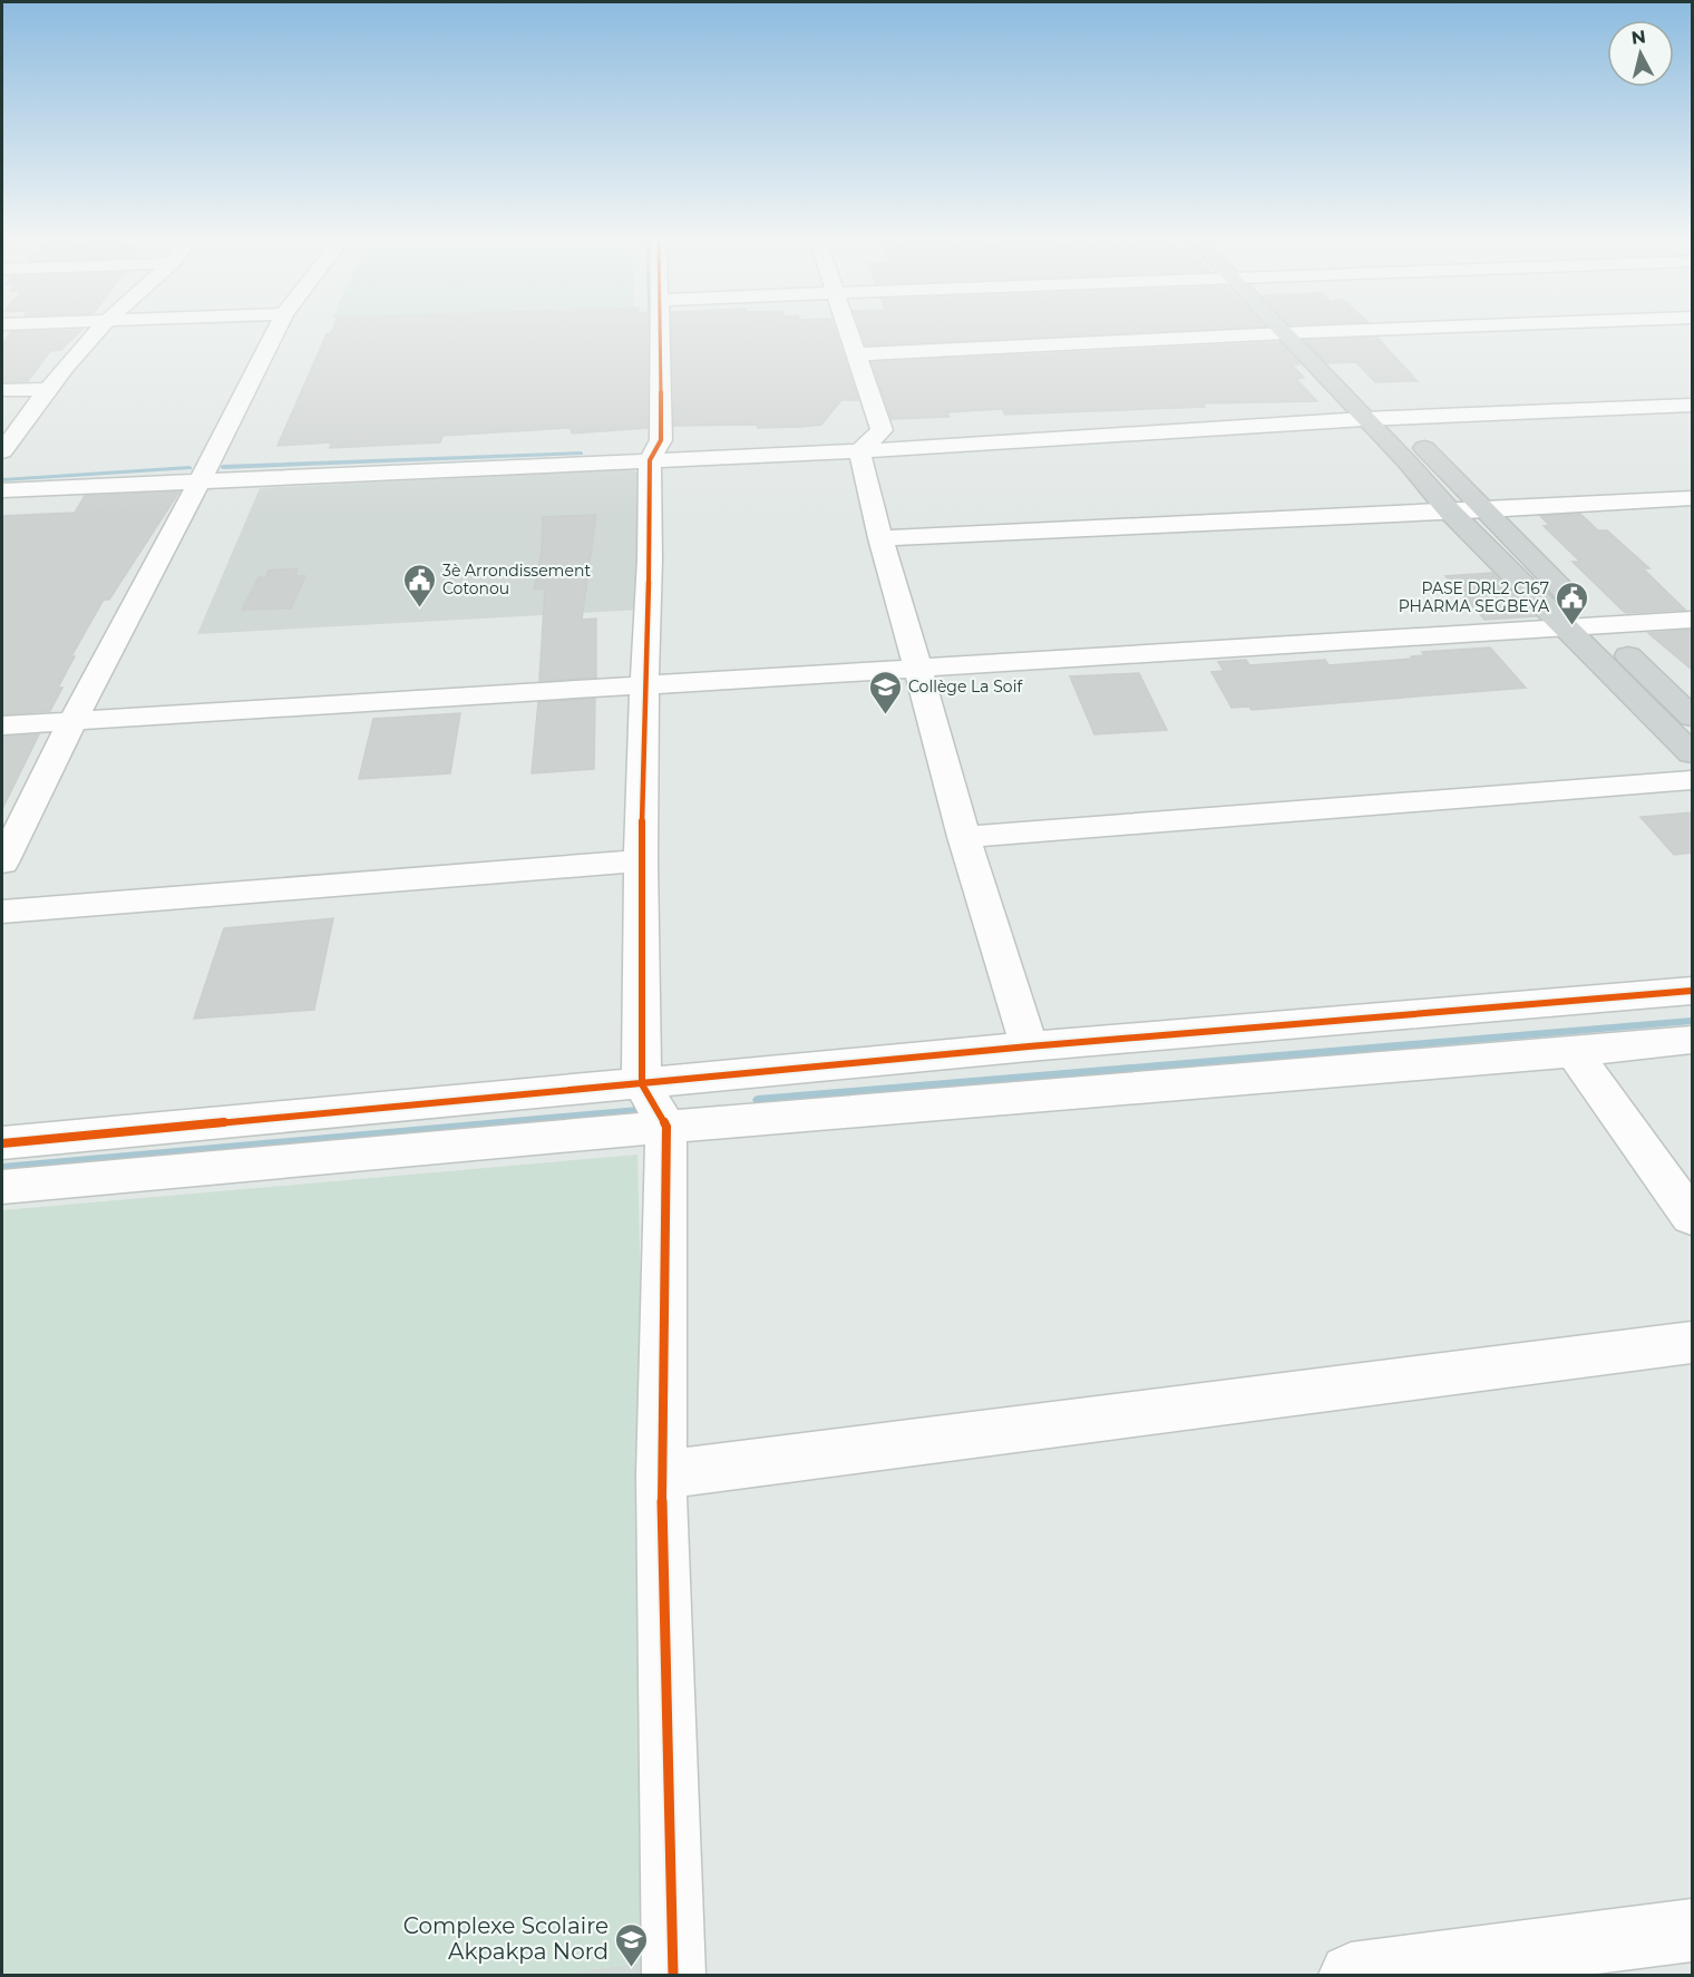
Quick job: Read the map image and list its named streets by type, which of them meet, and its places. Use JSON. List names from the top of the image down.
{
  "places": {
    "public building": ["3è Arrondissement Cotonou", "PASE DRL2 C167 PHARMA SEGBEYA"],
    "school or university": ["Collège La Soif", "Complexe Scolaire Akpakpa Nord"]
  },
  "north": "top"
}
